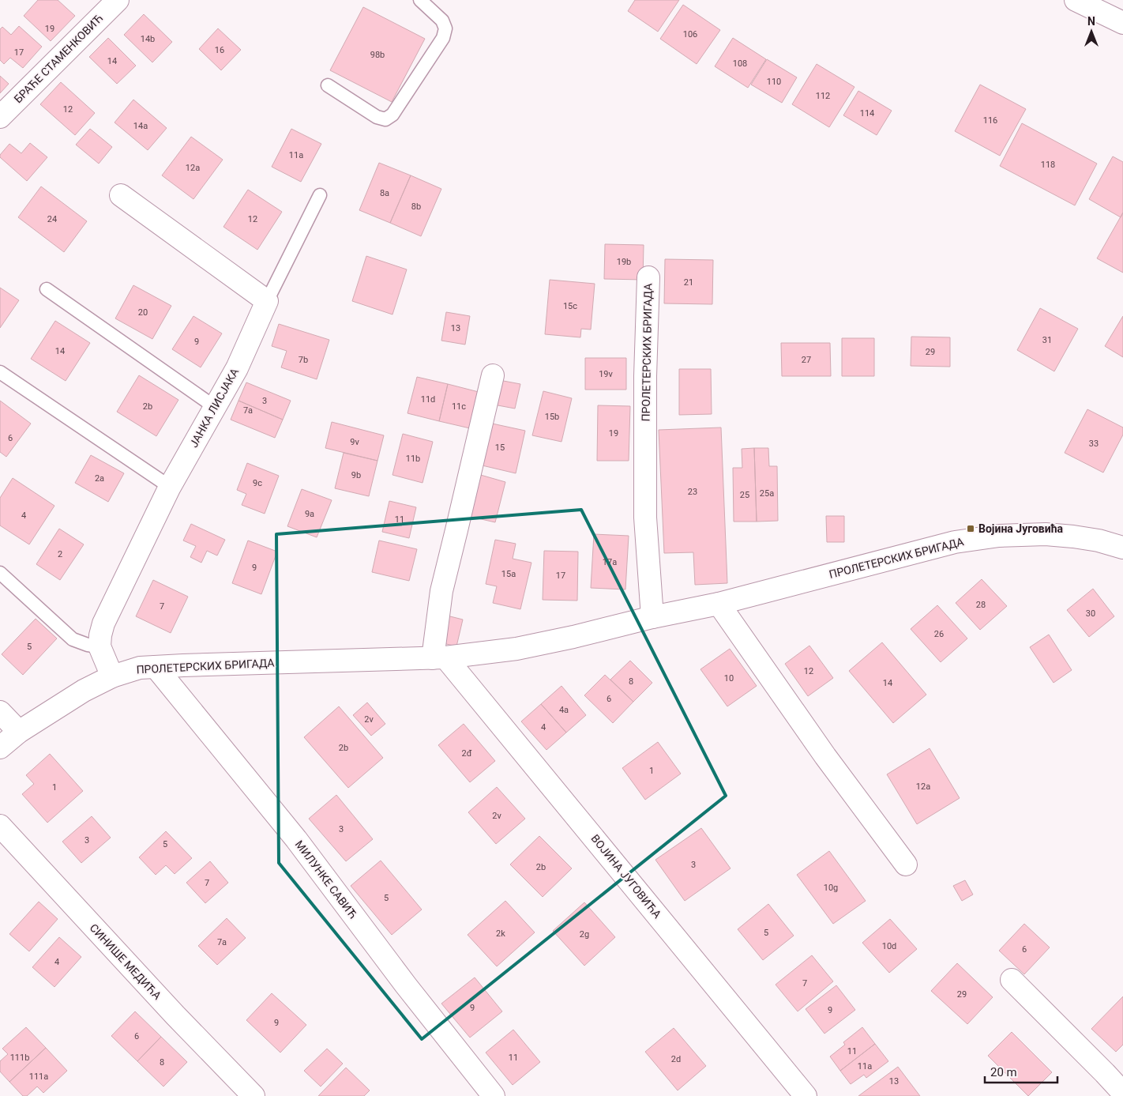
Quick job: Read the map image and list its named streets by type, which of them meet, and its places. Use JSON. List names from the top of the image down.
{
  "streets": {
    "street": [
      "БРАЋЕ СТАМЕНКОВИЋ",
      "ПРОЛЕТЕРСКИХ БРИГАДА",
      "ЈАНКА ЛИСЈАКА",
      "ВОЈИНА ЈУГОВИЋА",
      "МИЛУНКЕ САВИЋ",
      "СИНИШЕ МЕДИЋА"
    ]
  },
  "crossings": [
    ["ПРОЛЕТЕРСКИХ БРИГАДА", "ВОЈИНА ЈУГОВИЋА"],
    ["ПРОЛЕТЕРСКИХ БРИГАДА", "МИЛУНКЕ САВИЋ"]
  ],
  "places": {
    "transit": ["Војина Југовића"]
  },
  "house_numbers": [
    "19",
    "106",
    "14b",
    "16",
    "17",
    "98b",
    "14",
    "108",
    "110",
    "112",
    "12",
    "114",
    "116",
    "14a",
    "11a",
    "118",
    "12a",
    "8a",
    "8b",
    "24",
    "12",
    "19b",
    "21",
    "15c",
    "20",
    "13",
    "31",
    "9",
    "14",
    "29",
    "7b",
    "27",
    "19v",
    "11d",
    "3",
    "2b",
    "11c",
    "7a",
    "15b",
    "19",
    "6",
    "9v",
    "33",
    "15",
    "11b",
    "9b",
    "2a",
    "9c",
    "23",
    "25a",
    "25",
    "9a",
    "4",
    "11",
    "2",
    "17a",
    "9",
    "15a",
    "17",
    "28",
    "7",
    "30",
    "26",
    "5",
    "12",
    "10",
    "8",
    "14",
    "6",
    "4a",
    "2v",
    "4",
    "2b",
    "2đ",
    "1",
    "12a",
    "1",
    "2v",
    "3",
    "3",
    "5",
    "3",
    "2b",
    "7",
    "10g",
    "5",
    "5",
    "2k",
    "2g",
    "7a",
    "10d",
    "6",
    "4",
    "7",
    "29",
    "9",
    "9",
    "9",
    "6",
    "11",
    "111b",
    "11",
    "2d",
    "8",
    "11a",
    "111a",
    "13"
  ],
  "scale_bar": "20 m",
  "north": "top"
}
